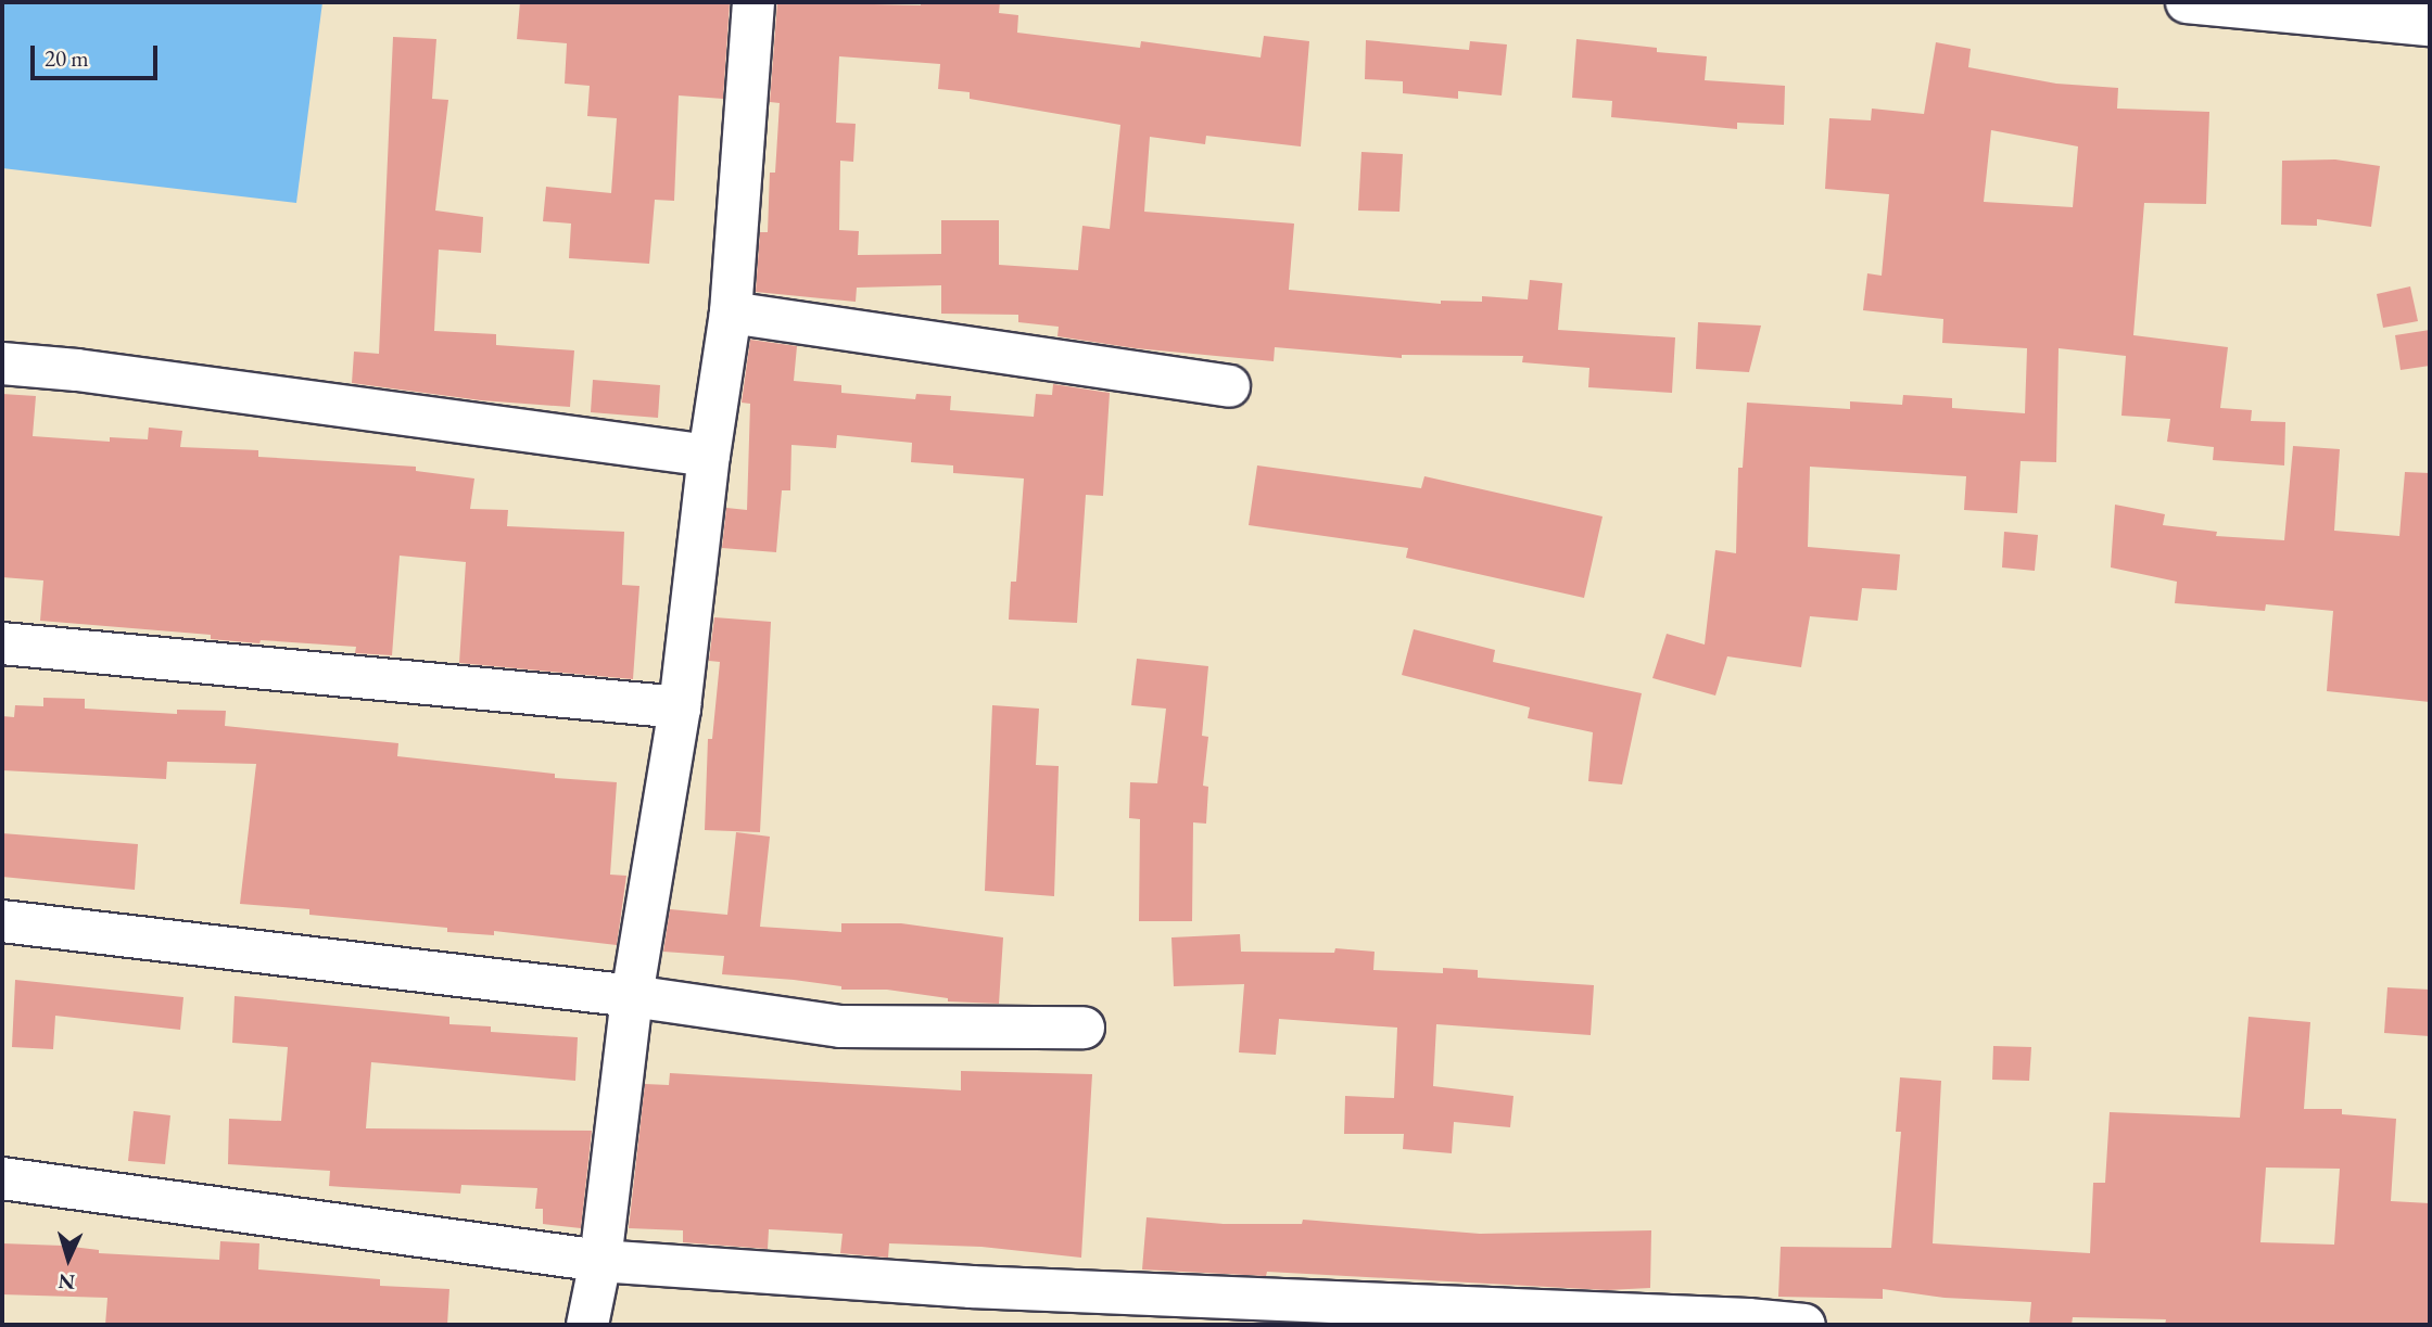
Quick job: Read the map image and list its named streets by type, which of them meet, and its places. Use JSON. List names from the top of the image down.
{
  "scale_bar": "20 m",
  "north": "bottom"
}
